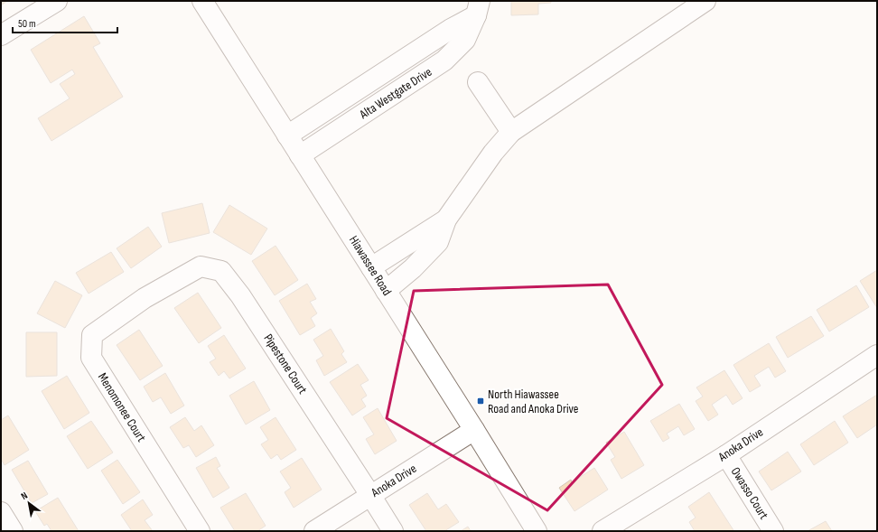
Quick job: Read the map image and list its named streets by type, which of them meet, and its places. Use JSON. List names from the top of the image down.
{
  "streets": {
    "street": [
      "Alta Westgate Drive",
      "Hiawassee Road",
      "Pipestone Court",
      "Menomonee Court",
      "Anoka Drive",
      "Owasso Court"
    ]
  },
  "crossings": [
    ["Alta Westgate Drive", "Hiawassee Road"],
    ["Hiawassee Road", "Anoka Drive"],
    ["Pipestone Court", "Menomonee Court"],
    ["Pipestone Court", "Anoka Drive"],
    ["Anoka Drive", "Owasso Court"]
  ],
  "places": {
    "transit": ["North Hiawassee Road and Anoka Drive"]
  },
  "scale_bar": "50 m",
  "north": "top left"
}
